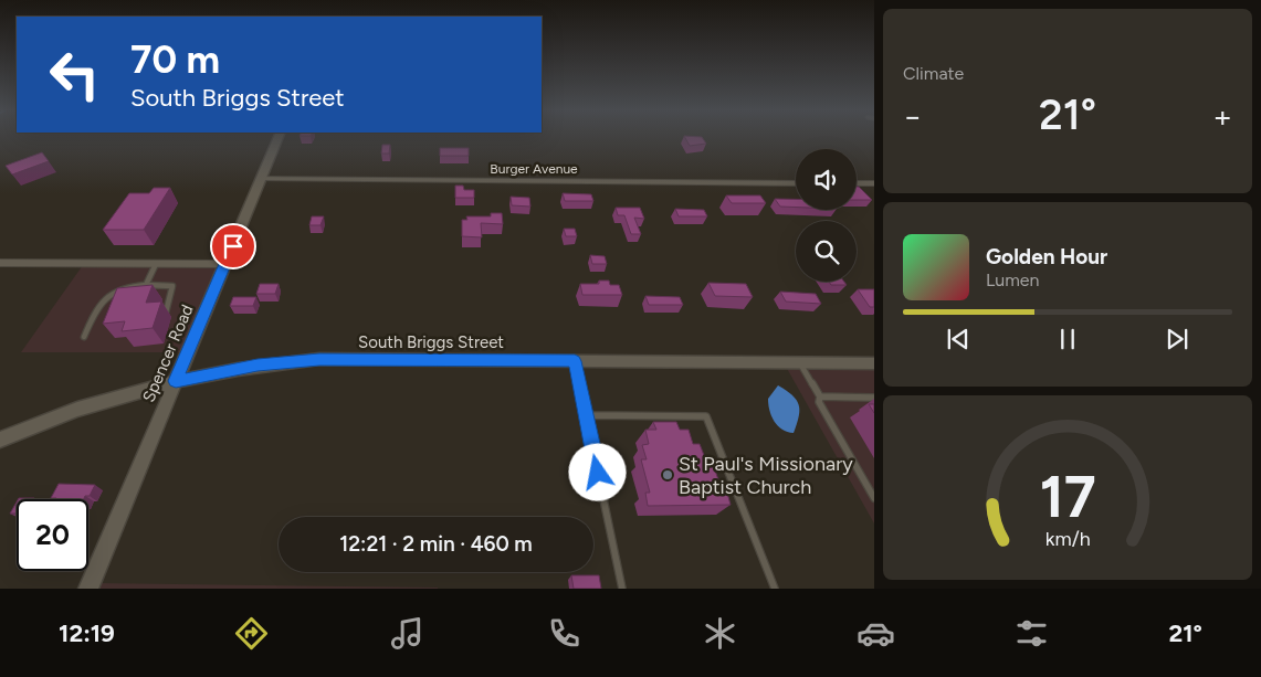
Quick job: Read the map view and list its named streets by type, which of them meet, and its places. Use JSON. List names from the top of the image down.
{
  "streets": {
    "street": ["Burger Avenue", "South Briggs Street", "Spencer Road"]
  },
  "crossings": [
    ["Burger Avenue", "Spencer Road"],
    ["South Briggs Street", "Spencer Road"]
  ],
  "places": ["St Paul's Missionary Baptist Church"],
  "page": {
    "tile": "Climate",
    "turn": ["70 m", "South Briggs Street"],
    "heat": ["−", "21°", "+"],
    "song": ["Golden Hour", "Lumen"],
    "limit": "20",
    "trip": "12:21 · 2 min · 460 m",
    "tabs": ["12:19", "21°"],
    "gauge": ["17", "km/h"]
  }
}
